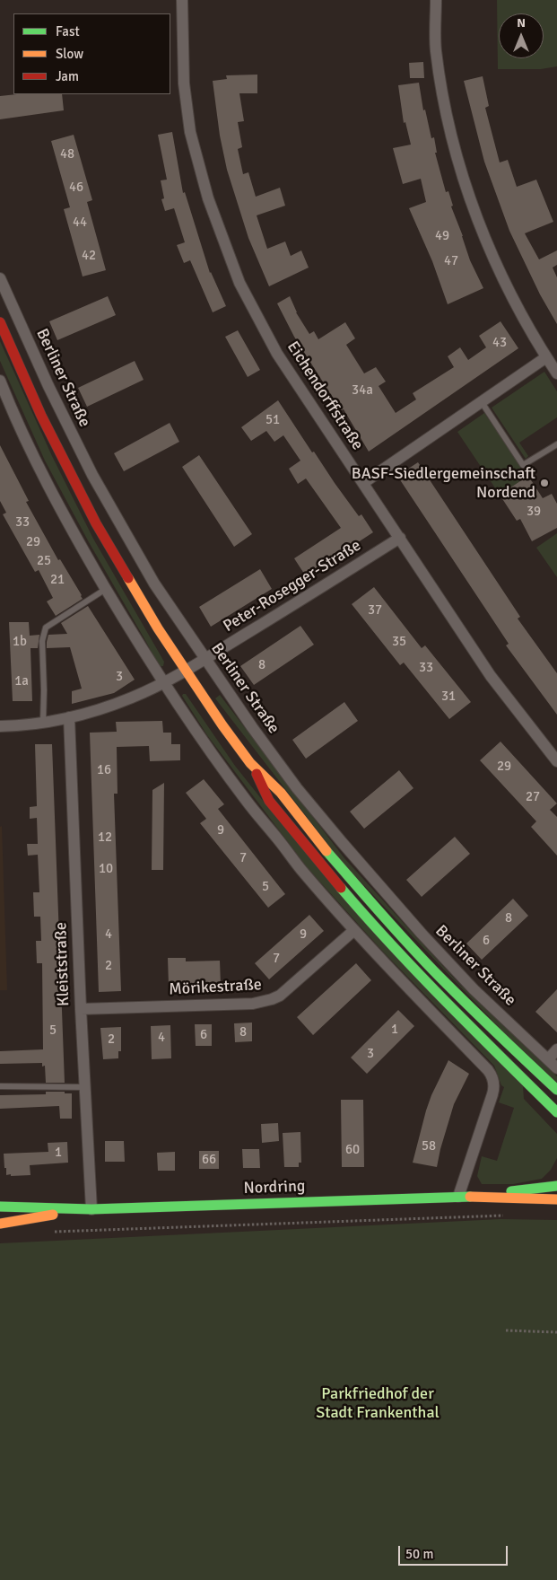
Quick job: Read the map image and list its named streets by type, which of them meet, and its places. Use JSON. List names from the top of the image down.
{
  "streets": {
    "main road": ["Berliner Straße", "Nordring"],
    "street": [
      "Eichendorffstraße",
      "Peter-Rosegger-Straße",
      "Kleiststraße",
      "Mörikestraße"
    ]
  },
  "crossings": [
    ["Berliner Straße", "Peter-Rosegger-Straße"],
    ["Eichendorffstraße", "Peter-Rosegger-Straße"],
    ["Peter-Rosegger-Straße", "Kleiststraße"],
    ["Kleiststraße", "Mörikestraße"],
    ["Kleiststraße", "Nordring"]
  ],
  "parks": ["Parkfriedhof der Stadt Frankenthal"],
  "places": ["BASF-Siedlergemeinschaft Nordend"],
  "house_numbers": [
    "48",
    "46",
    "44",
    "49",
    "42",
    "47",
    "43",
    "34a",
    "51",
    "39",
    "33",
    "29",
    "25",
    "21",
    "37",
    "1b",
    "35",
    "8",
    "33",
    "3",
    "1a",
    "31",
    "29",
    "16",
    "27",
    "9",
    "12",
    "7",
    "10",
    "5",
    "8",
    "4",
    "9",
    "6",
    "7",
    "2",
    "1",
    "5",
    "8",
    "6",
    "4",
    "2",
    "3",
    "58",
    "60",
    "1",
    "66"
  ],
  "legend": ["Fast", "Slow", "Jam"],
  "scale_bar": "50 m",
  "north": "top"
}
